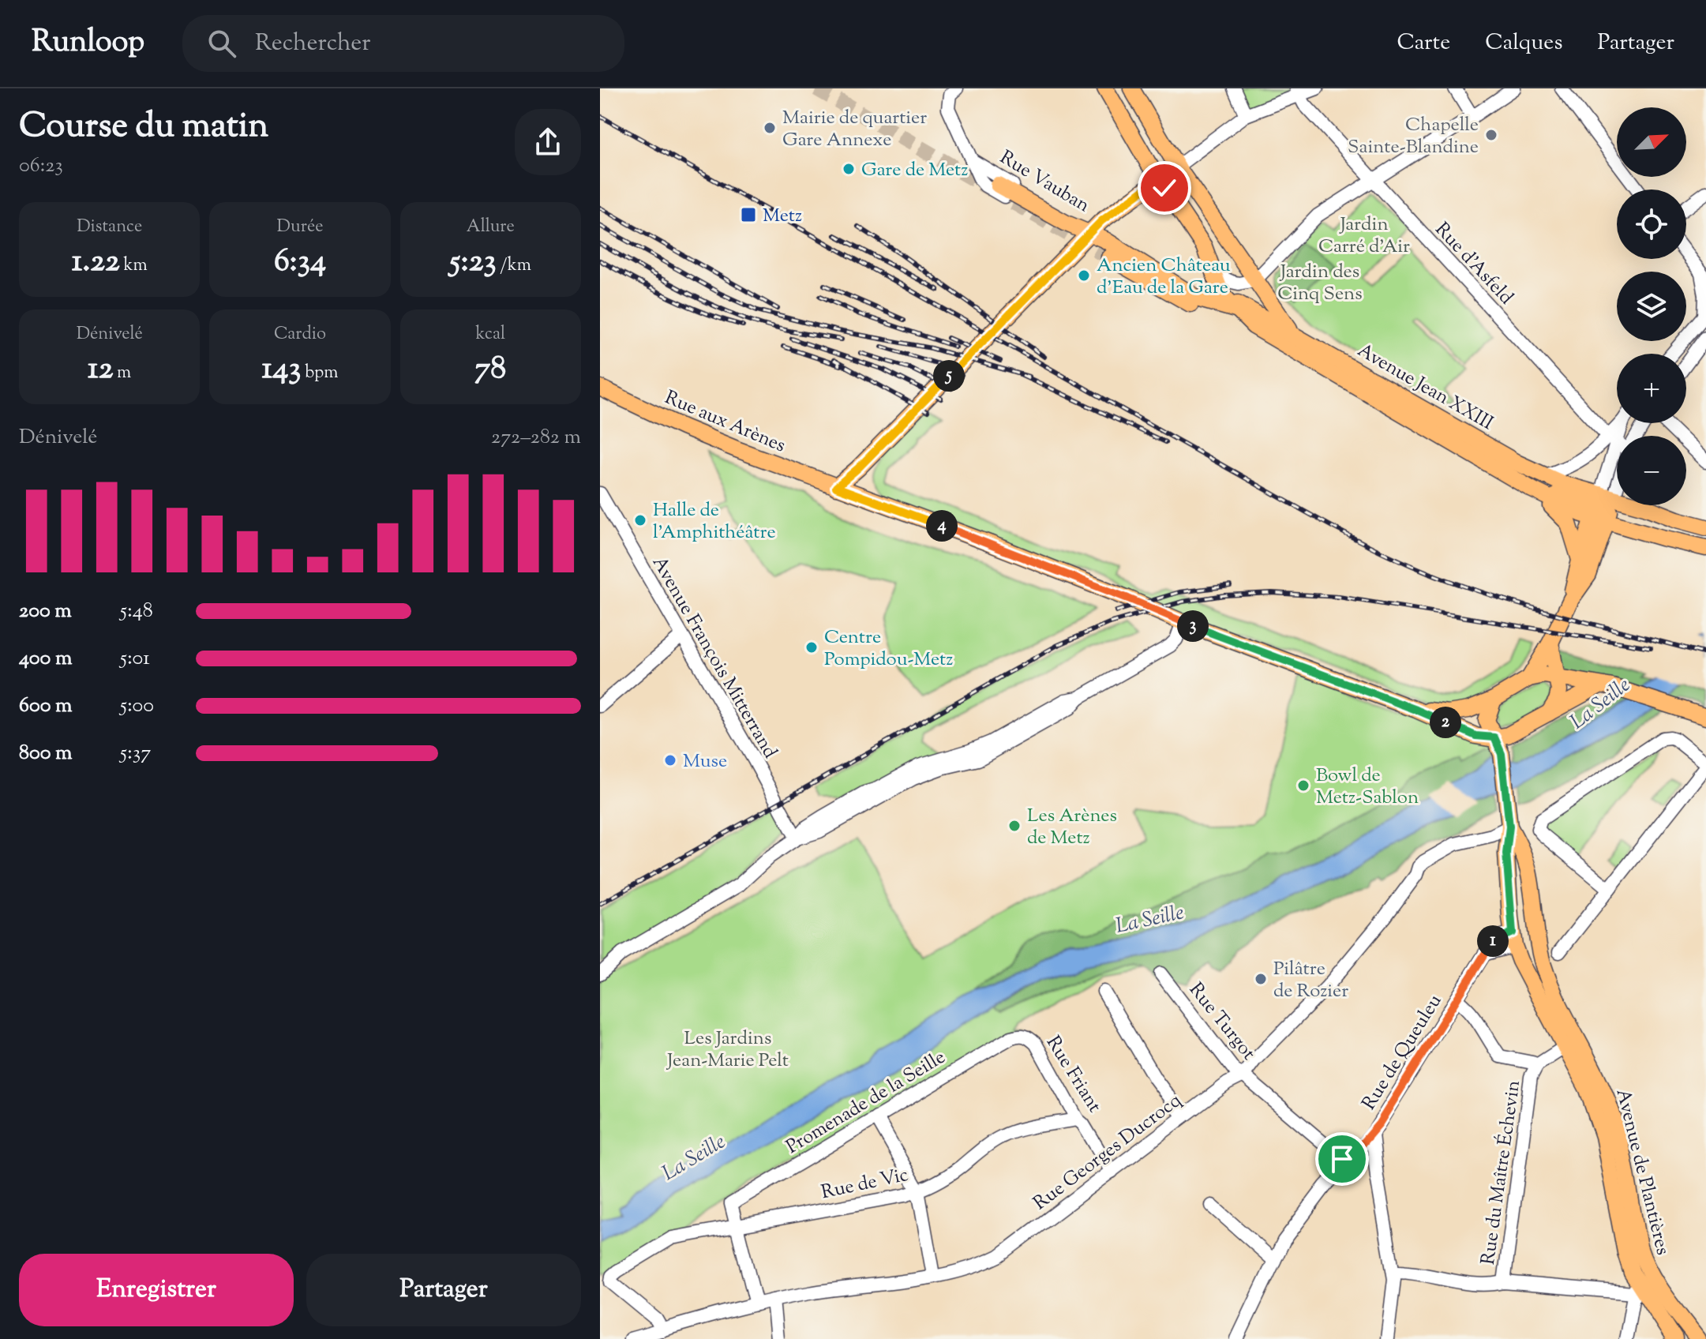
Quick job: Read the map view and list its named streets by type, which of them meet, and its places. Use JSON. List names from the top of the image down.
{
  "streets": {
    "main road": [
      "Rue Vauban",
      "Avenue Jean XXIII",
      "Rue aux Arènes",
      "Avenue de Plantières"
    ],
    "street": [
      "Rue d'Asfeld",
      "Avenue François Mitterrand",
      "Rue Turgot",
      "Rue de Queuleu",
      "Rue Friant",
      "Promenade de la Seille",
      "Rue Georges Ducrocq",
      "Rue du Maître Échevin",
      "Rue de Vic"
    ]
  },
  "crossings": [
    ["Rue Vauban", "Avenue Jean XXIII"],
    ["Rue Turgot", "Rue Georges Ducrocq"],
    ["Rue de Queuleu", "Avenue de Plantières"],
    ["Rue Friant", "Promenade de la Seille"],
    ["Rue Friant", "Rue Georges Ducrocq"],
    ["Rue Friant", "Rue de Vic"],
    ["Promenade de la Seille", "Rue de Vic"],
    ["Rue Georges Ducrocq", "Avenue de Plantières"],
    ["Rue Georges Ducrocq", "Rue de Vic"],
    ["Avenue de Plantières", "Rue du Maître Échevin"]
  ],
  "water": ["La Seille"],
  "parks": ["Jardin Carré d'Air", "Jardin des Cinq Sens", "Les Jardins Jean-Marie Pelt"],
  "places": {
    "other": [
      "Mairie de quartier Gare Annexe",
      "Chapelle Sainte-Blandine",
      "Gare de Metz",
      "Ancien Château d'Eau de la Gare",
      "Halle de l'Amphithéâtre",
      "Centre Pompidou-Metz",
      "Muse",
      "Bowl de Metz-Sablon",
      "Les Arènes de Metz",
      "Pilâtre de Rozier"
    ],
    "transit": ["Metz"]
  },
  "north": "top right",
  "page": {
    "header": "Runloop",
    "search": "Rechercher",
    "nav": ["Carte", "Calques", "Partager"],
    "heading": ["Course du matin", "06:23"],
    "map_buttons": ["+", "−"],
    "stats": [
      ["Distance", "1.22 km"],
      ["Durée", "6:34"],
      ["Allure", "5:23 /km"],
      ["Dénivelé", "12 m"],
      ["Cardio", "143 bpm"],
      ["kcal", "78"]
    ],
    "pins": [
      "5",
      "4",
      "3",
      "2",
      "1"
    ],
    "chart": ["Dénivelé", "272–282 m"],
    "list": [
      {
        "name": "200 m",
        "note": "5:48"
      },
      {
        "name": "400 m",
        "note": "5:01"
      },
      {
        "name": "600 m",
        "note": "5:00"
      },
      {
        "name": "800 m",
        "note": "5:37"
      }
    ],
    "buttons": ["Enregistrer", "Partager"]
  }
}
